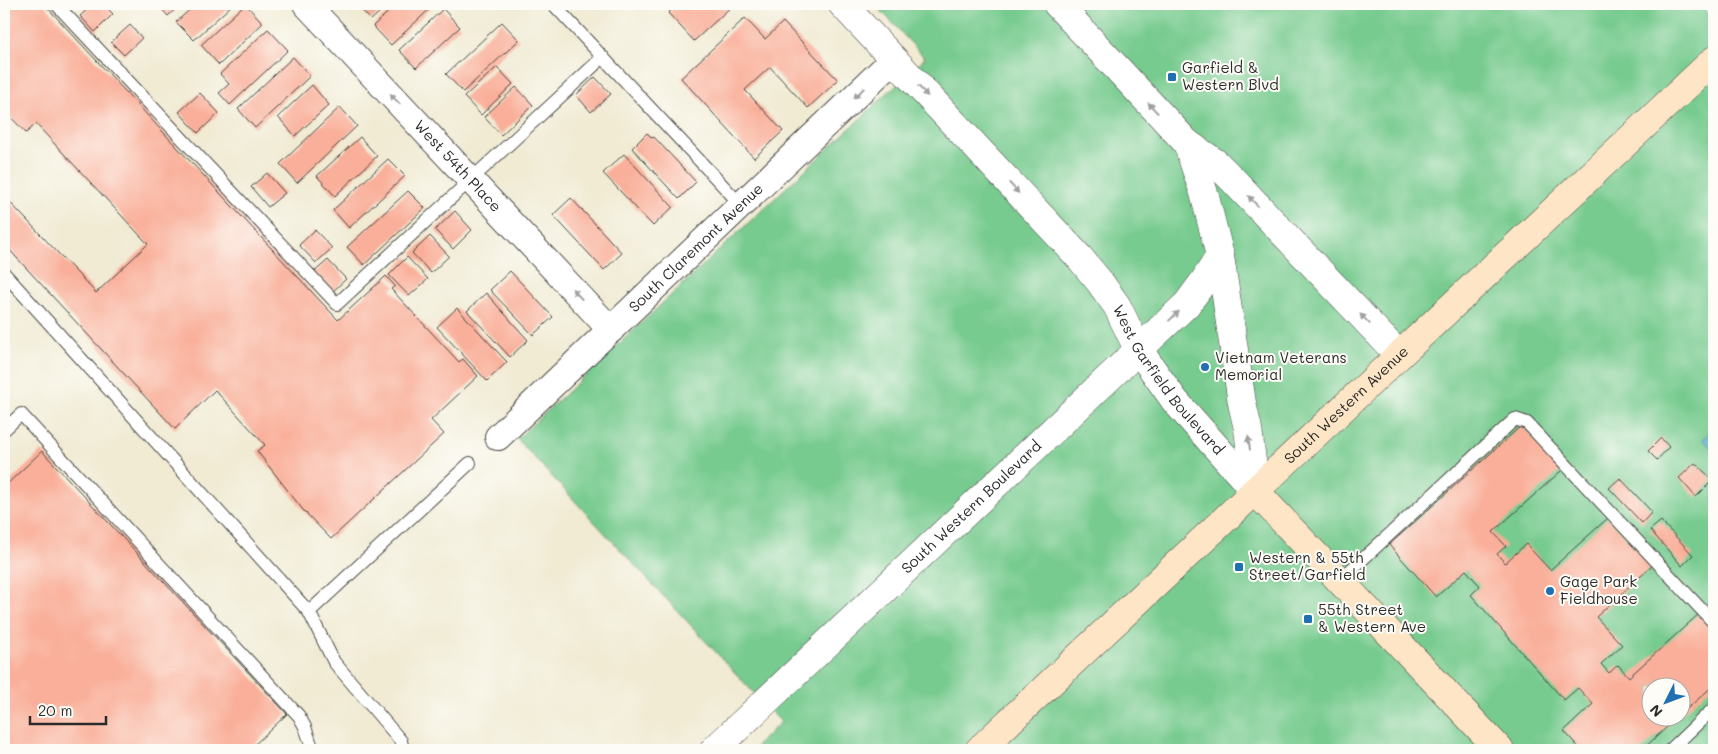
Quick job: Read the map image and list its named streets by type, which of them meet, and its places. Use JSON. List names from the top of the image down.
{
  "streets": {
    "main road": ["South Western Avenue"],
    "street": [
      "West 54th Place",
      "South Claremont Avenue",
      "West Garfield Boulevard",
      "South Western Boulevard"
    ]
  },
  "crossings": [
    ["West 54th Place", "South Claremont Avenue"],
    ["South Claremont Avenue", "West Garfield Boulevard"],
    ["West Garfield Boulevard", "South Western Avenue"],
    ["West Garfield Boulevard", "South Western Boulevard"]
  ],
  "one_way": ["West 54th Place", "South Claremont Avenue"],
  "places": {
    "transit": ["Garfield & Western Blvd", "Western & 55th Street/Garfield", "55th Street & Western Ave"],
    "other": ["Vietnam Veterans Memorial", "Gage Park Fieldhouse"]
  },
  "scale_bar": "20 m",
  "north": "bottom left"
}
